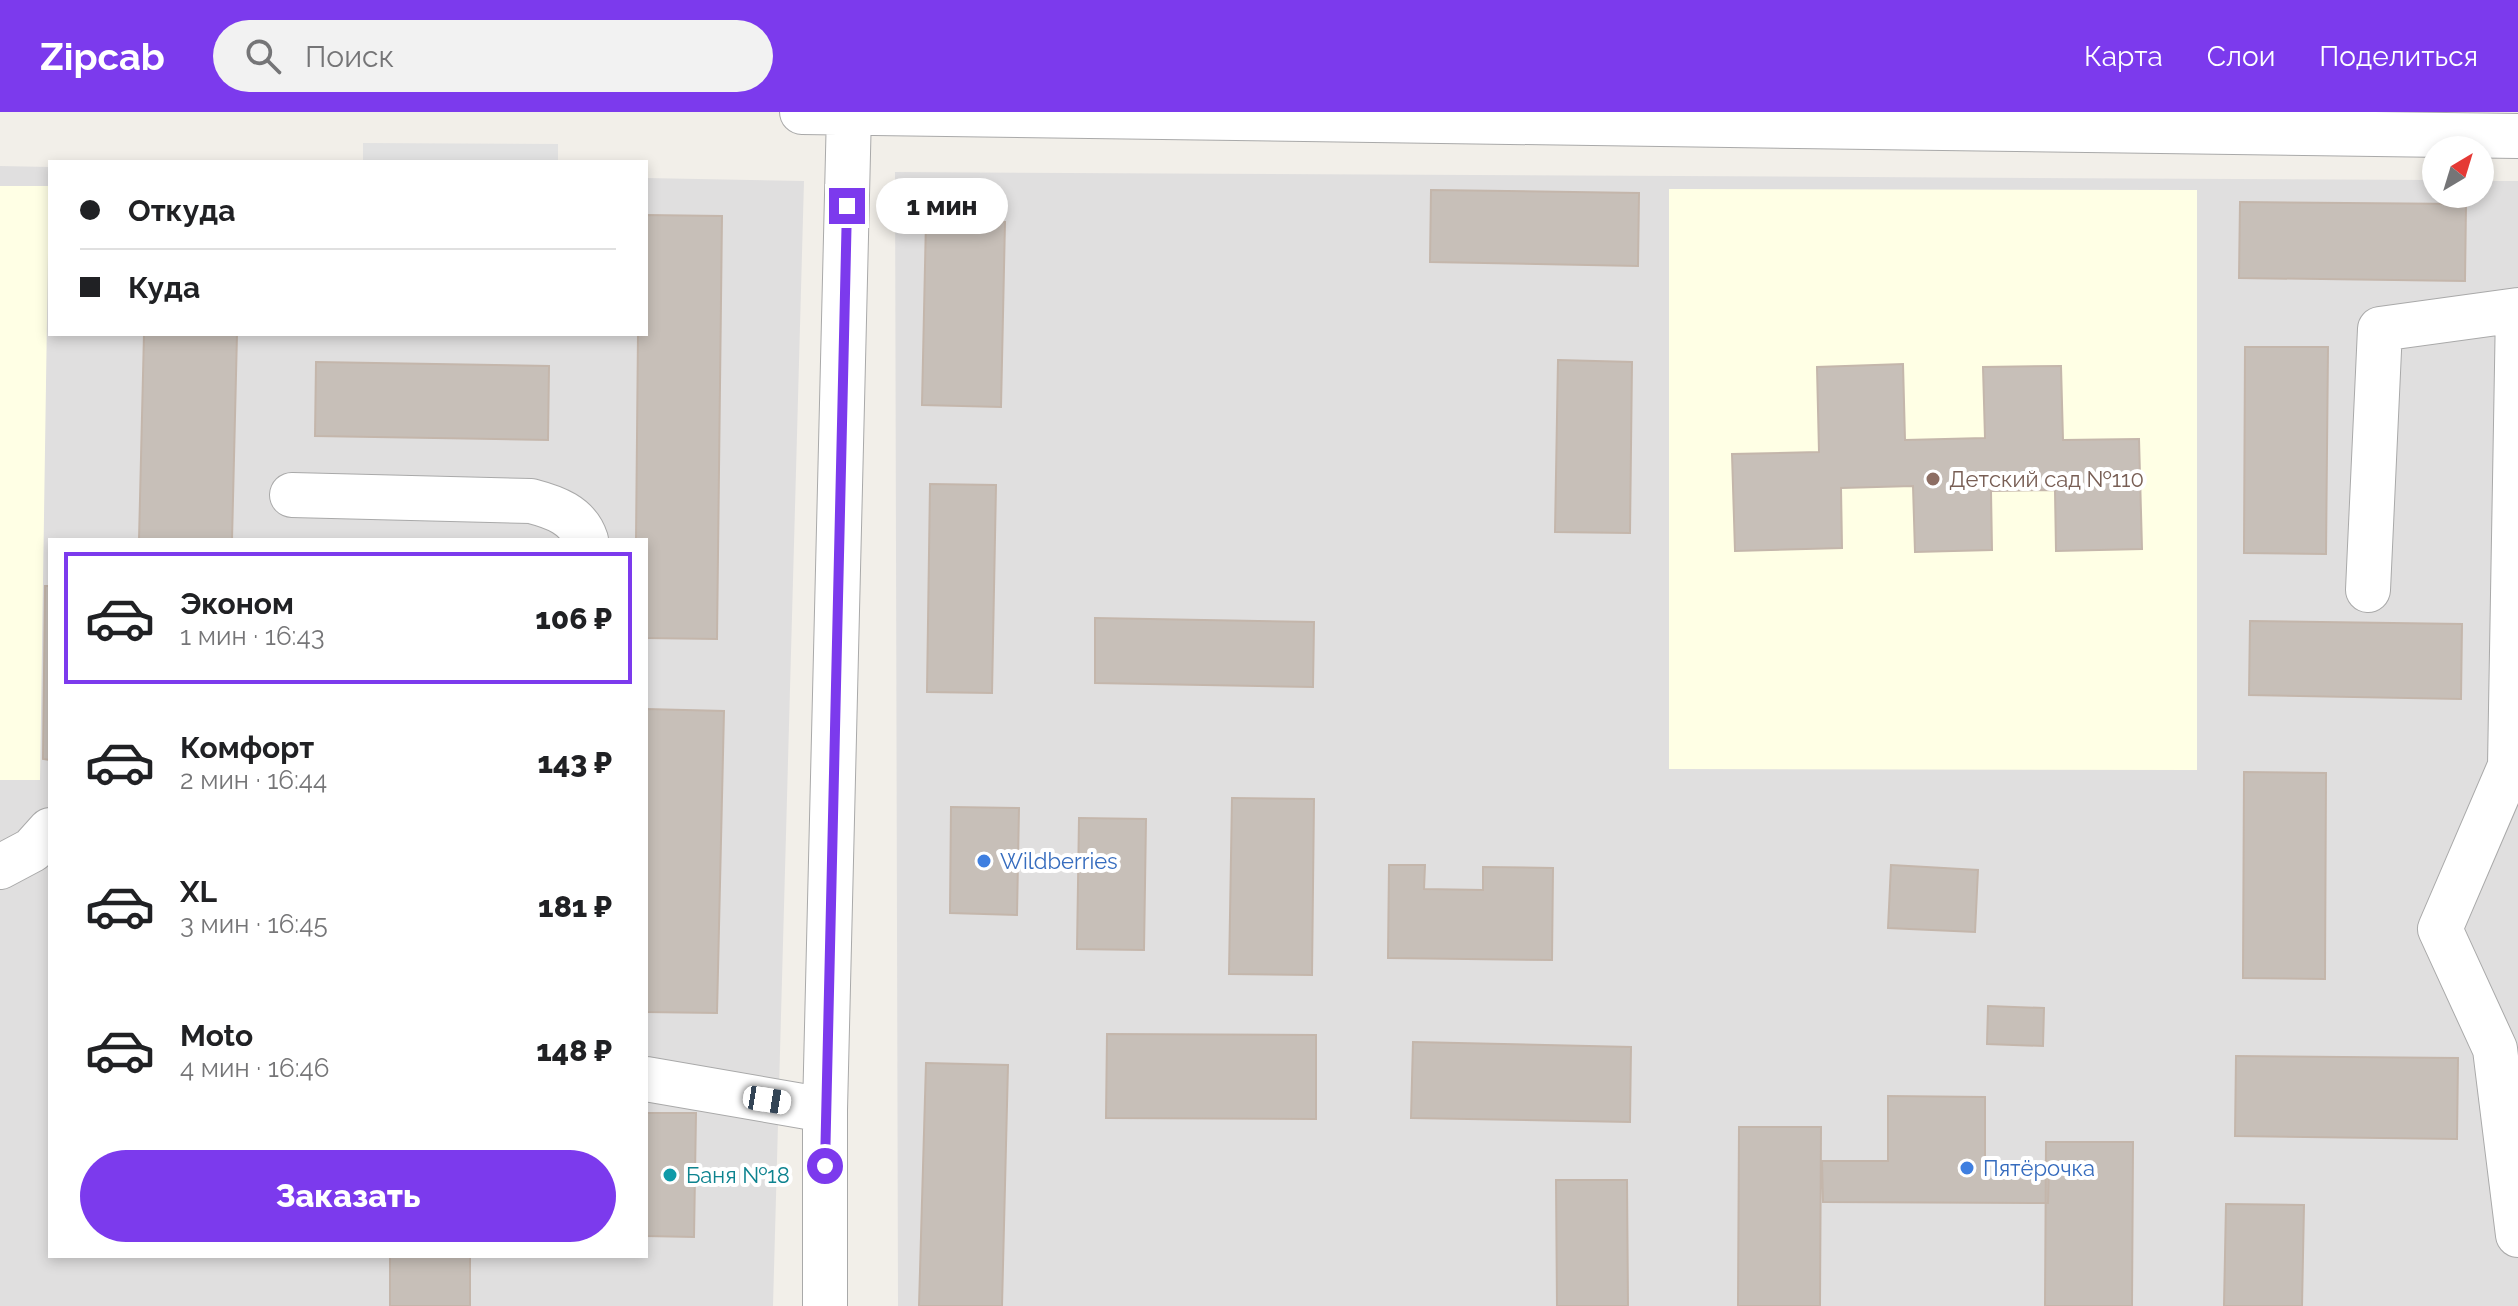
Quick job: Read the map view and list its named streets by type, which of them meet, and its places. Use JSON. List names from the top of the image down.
{
  "places": [
    "Детский сад №110",
    "Wildberries",
    "Пятёрочка",
    "Баня №18"
  ],
  "north": "top right",
  "page": {
    "header": "Zipcab",
    "search": "Поиск",
    "nav": ["Карта", "Слои", "Поделиться"],
    "banner": ["Откуда", "Куда"],
    "bubble": "1 мин",
    "list": [
      {
        "name": "Эконом",
        "note": "1 мин · 16:43",
        "value": "106 ₽"
      },
      {
        "name": "Комфорт",
        "note": "2 мин · 16:44",
        "value": "143 ₽"
      },
      {
        "name": "XL",
        "note": "3 мин · 16:45",
        "value": "181 ₽"
      },
      {
        "name": "Moto",
        "note": "4 мин · 16:46",
        "value": "148 ₽"
      }
    ],
    "buttons": "Заказать"
  }
}
